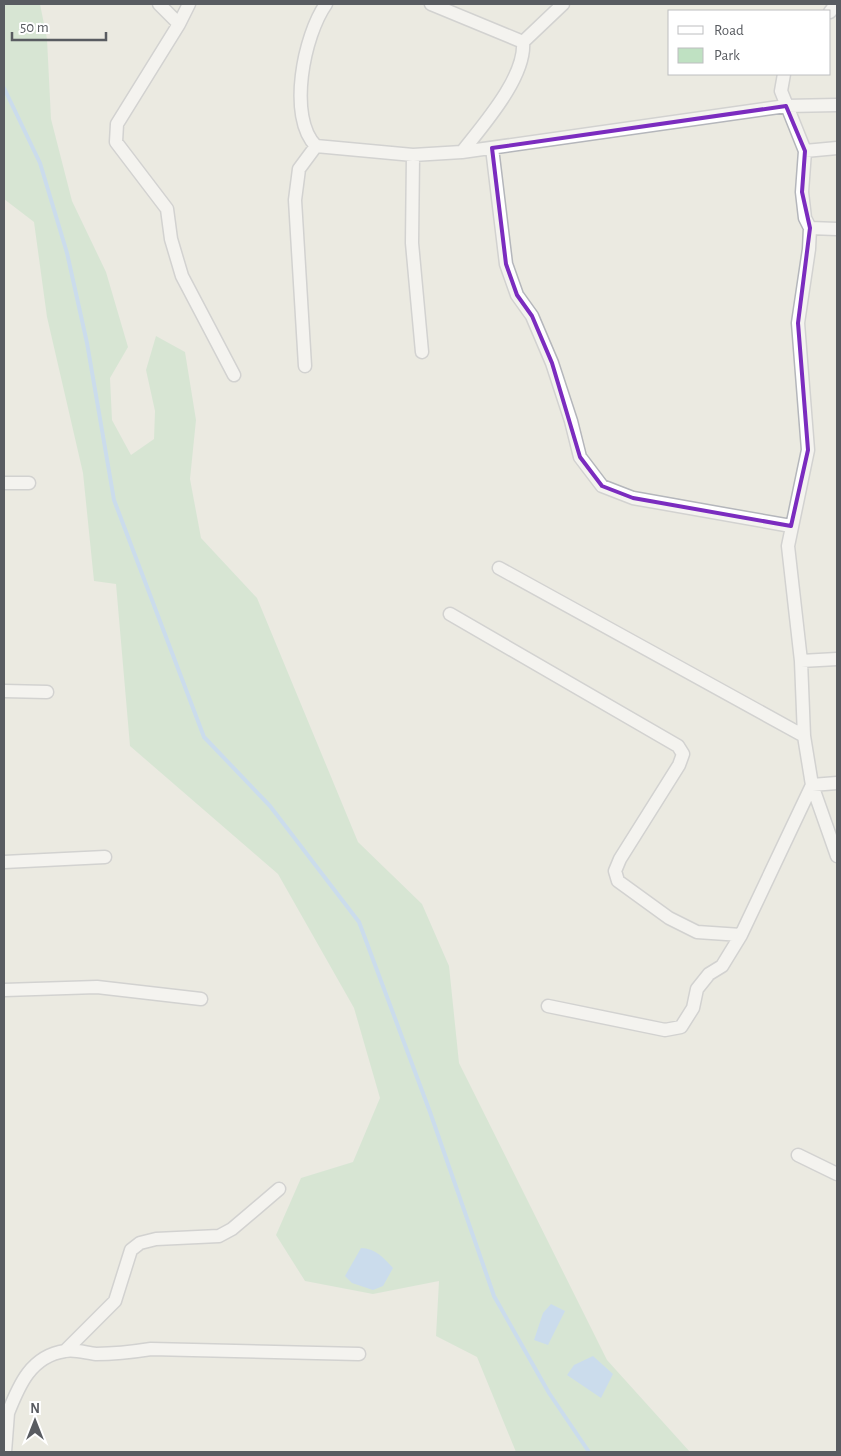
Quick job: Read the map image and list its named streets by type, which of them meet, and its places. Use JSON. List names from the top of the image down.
{
  "legend": ["Road", "Park"],
  "scale_bar": "50 m",
  "north": "top"
}
